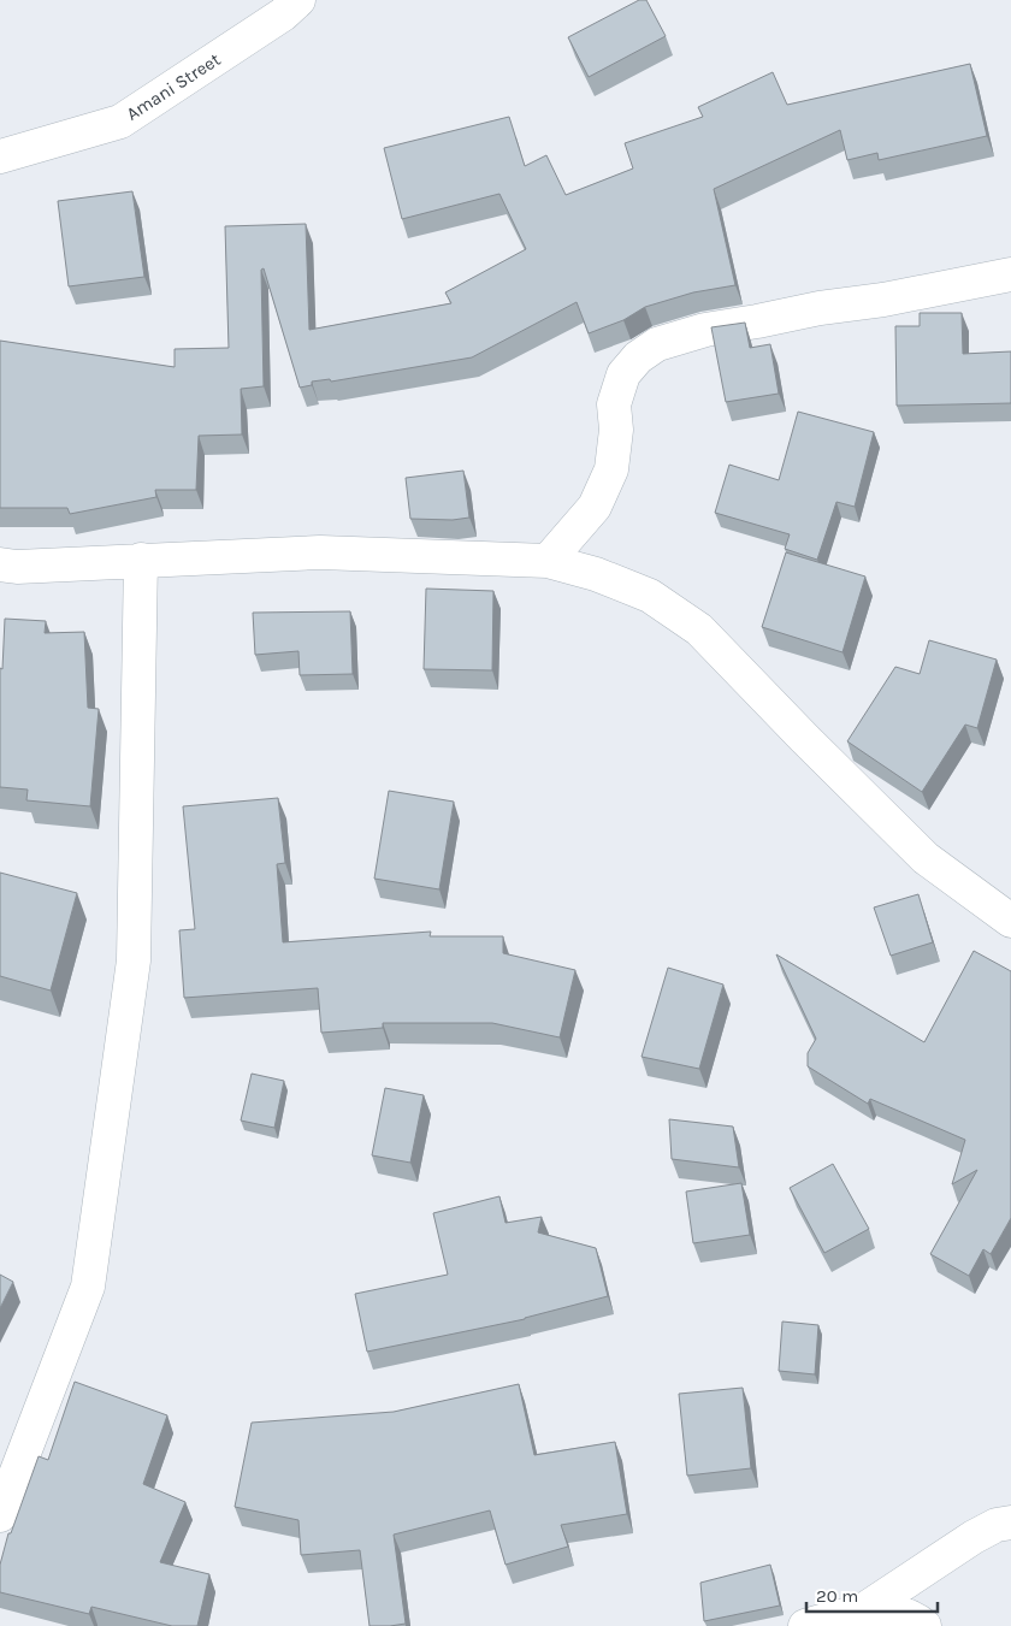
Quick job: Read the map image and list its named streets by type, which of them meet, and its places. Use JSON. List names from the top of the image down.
{
  "streets": {
    "street": ["Amani Street"]
  },
  "scale_bar": "20 m"
}
